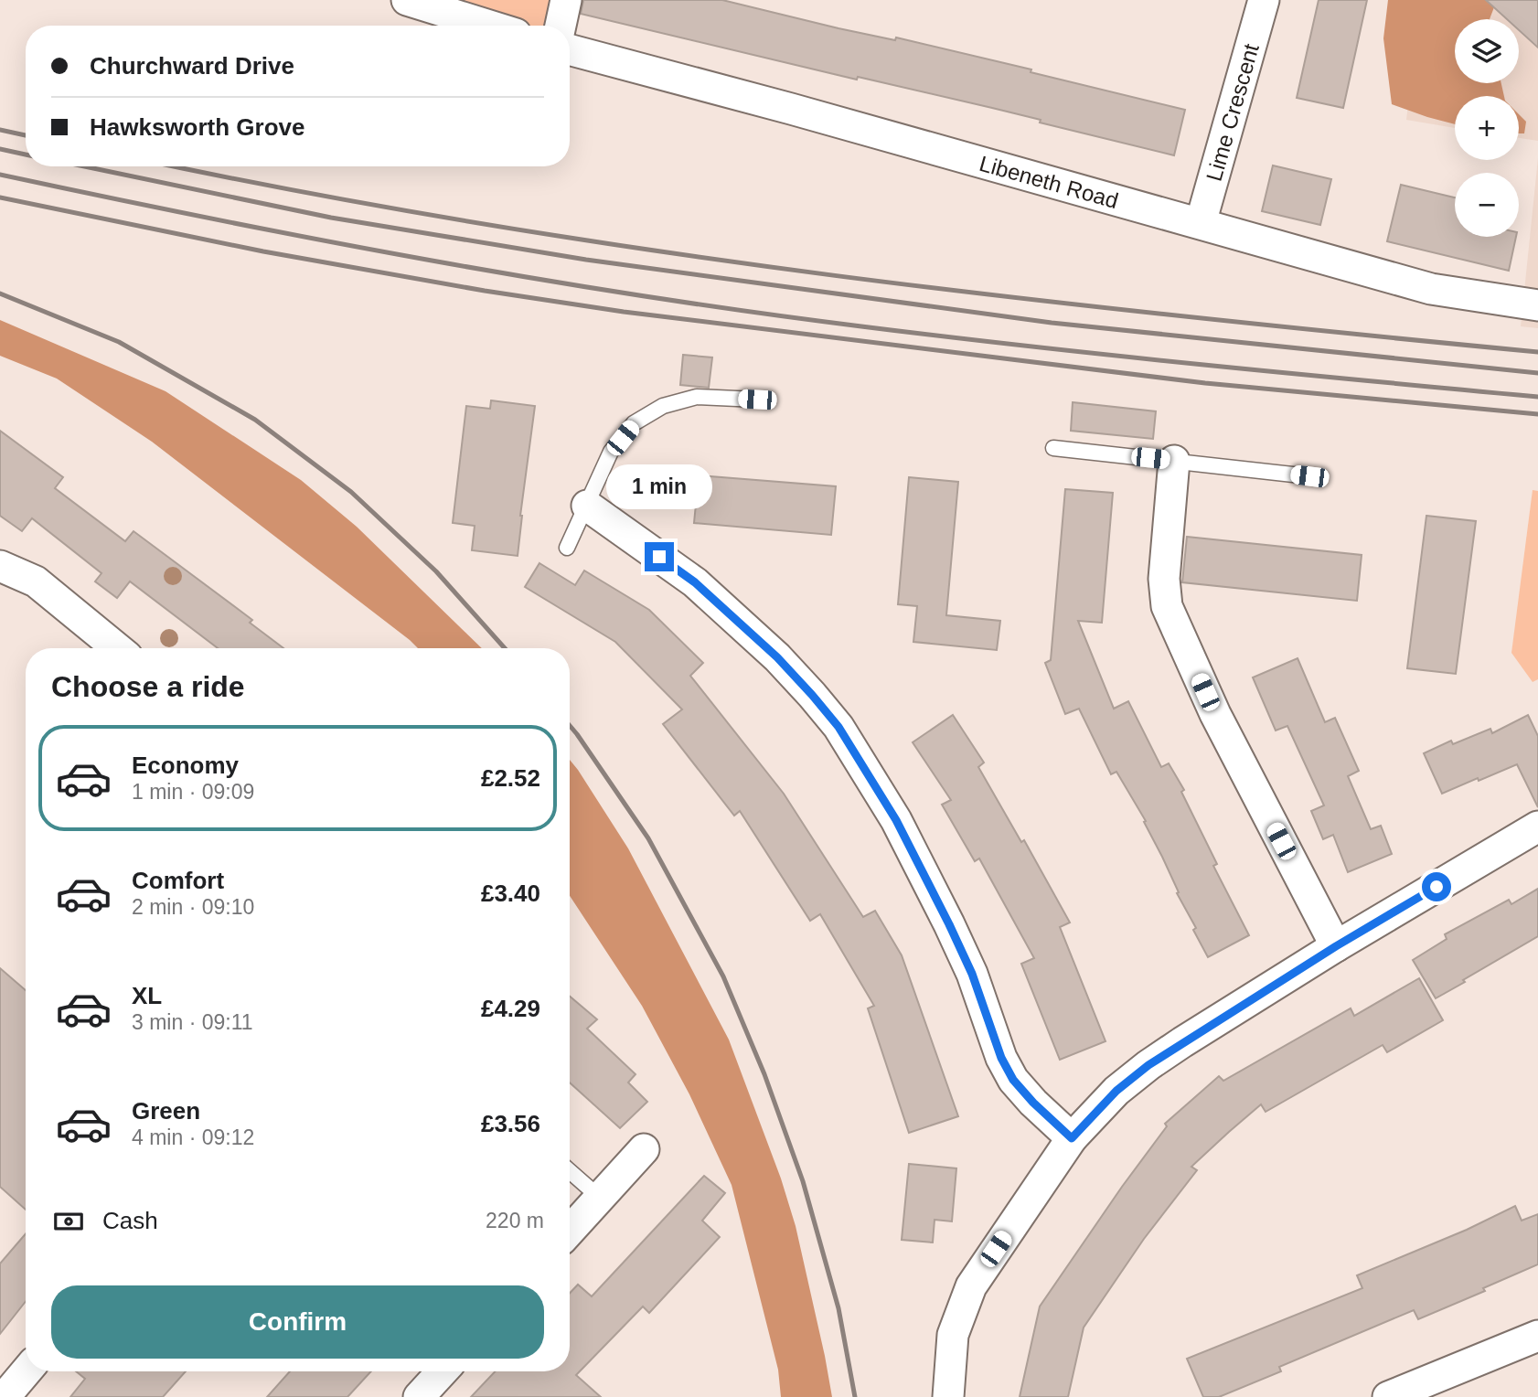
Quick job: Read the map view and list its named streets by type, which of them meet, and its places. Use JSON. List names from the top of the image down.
{
  "streets": {
    "street": ["Lime Crescent", "Libeneth Road"]
  },
  "crossings": [
    ["Lime Crescent", "Libeneth Road"]
  ],
  "page": {
    "map_buttons": ["+", "−"],
    "banner": ["Churchward Drive", "Hawksworth Grove"],
    "bubble": "1 min",
    "heading": "Choose a ride",
    "list": [
      {
        "name": "Economy",
        "note": "1 min · 09:09",
        "value": "£2.52"
      },
      {
        "name": "Comfort",
        "note": "2 min · 09:10",
        "value": "£3.40"
      },
      {
        "name": "XL",
        "note": "3 min · 09:11",
        "value": "£4.29"
      },
      {
        "name": "Green",
        "note": "4 min · 09:12",
        "value": "£3.56"
      }
    ],
    "pay": ["Cash", "220 m"],
    "buttons": "Confirm"
  }
}
